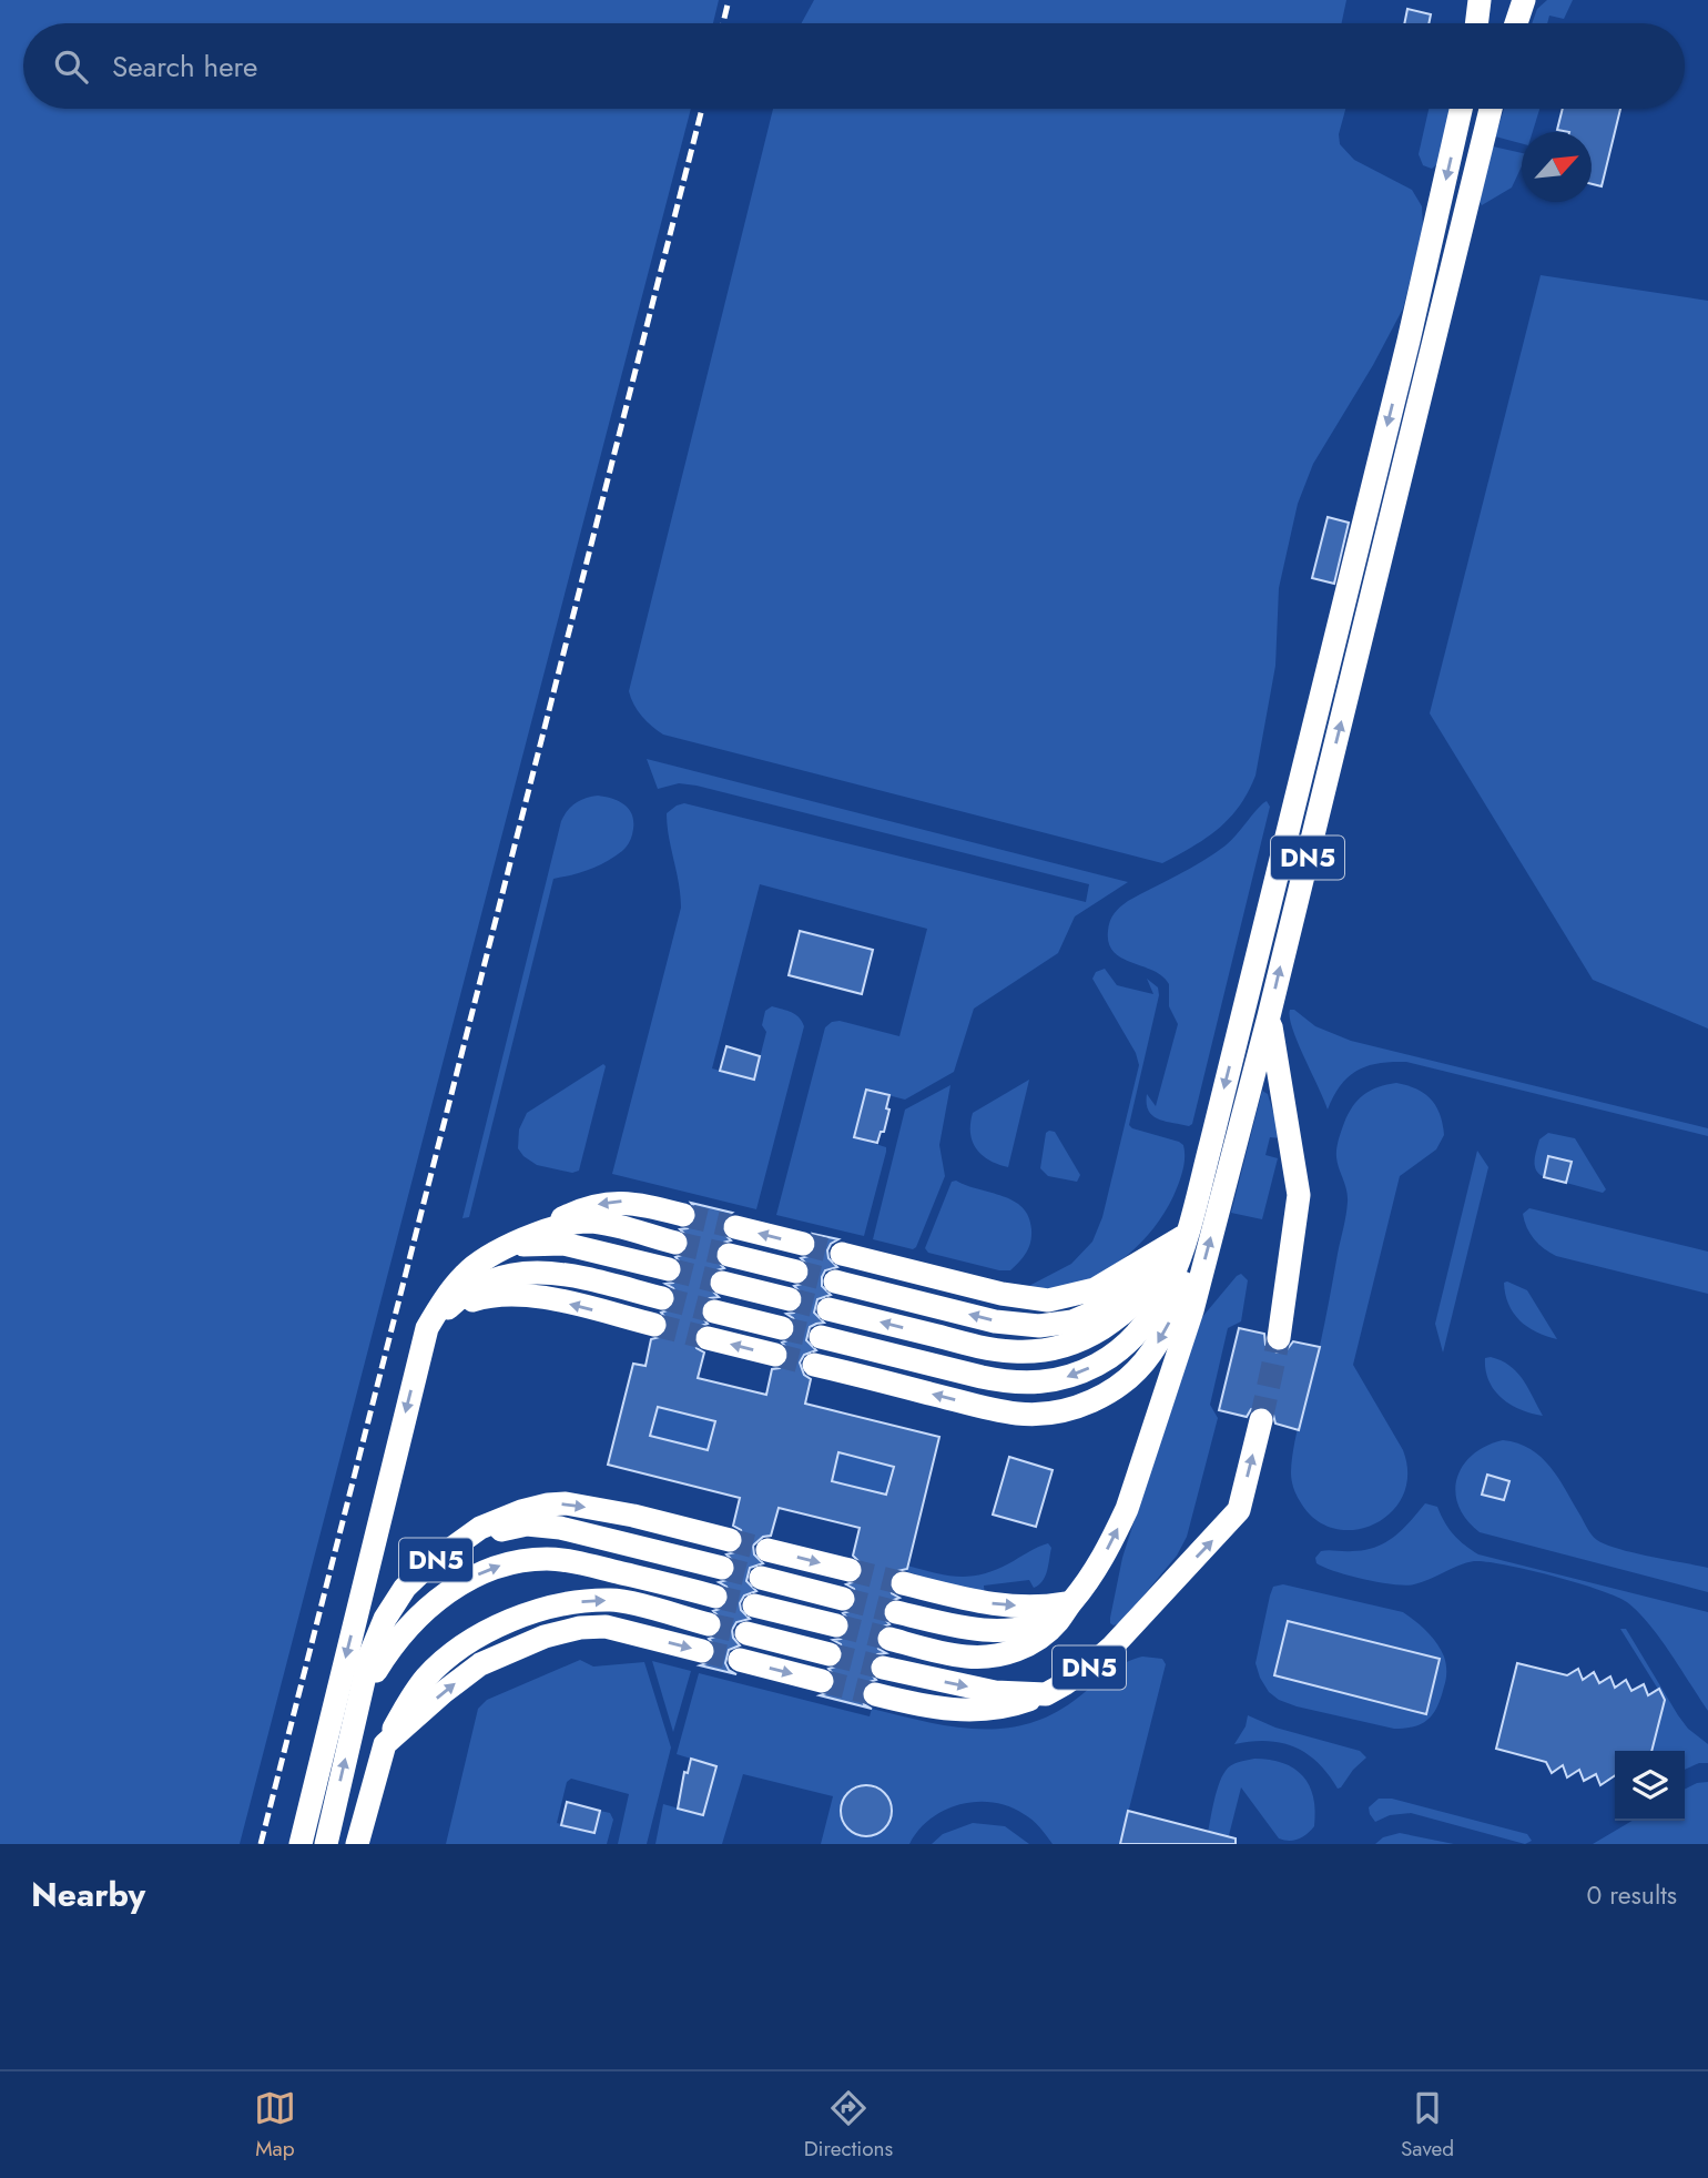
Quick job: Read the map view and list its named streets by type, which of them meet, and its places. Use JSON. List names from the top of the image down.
{
  "streets": {
    "highway": ["DN5"]
  },
  "north": "top right",
  "page": {
    "search": "Search here",
    "heading": ["Nearby", "0 results"],
    "nav": ["Map", "Directions", "Saved"]
  }
}
